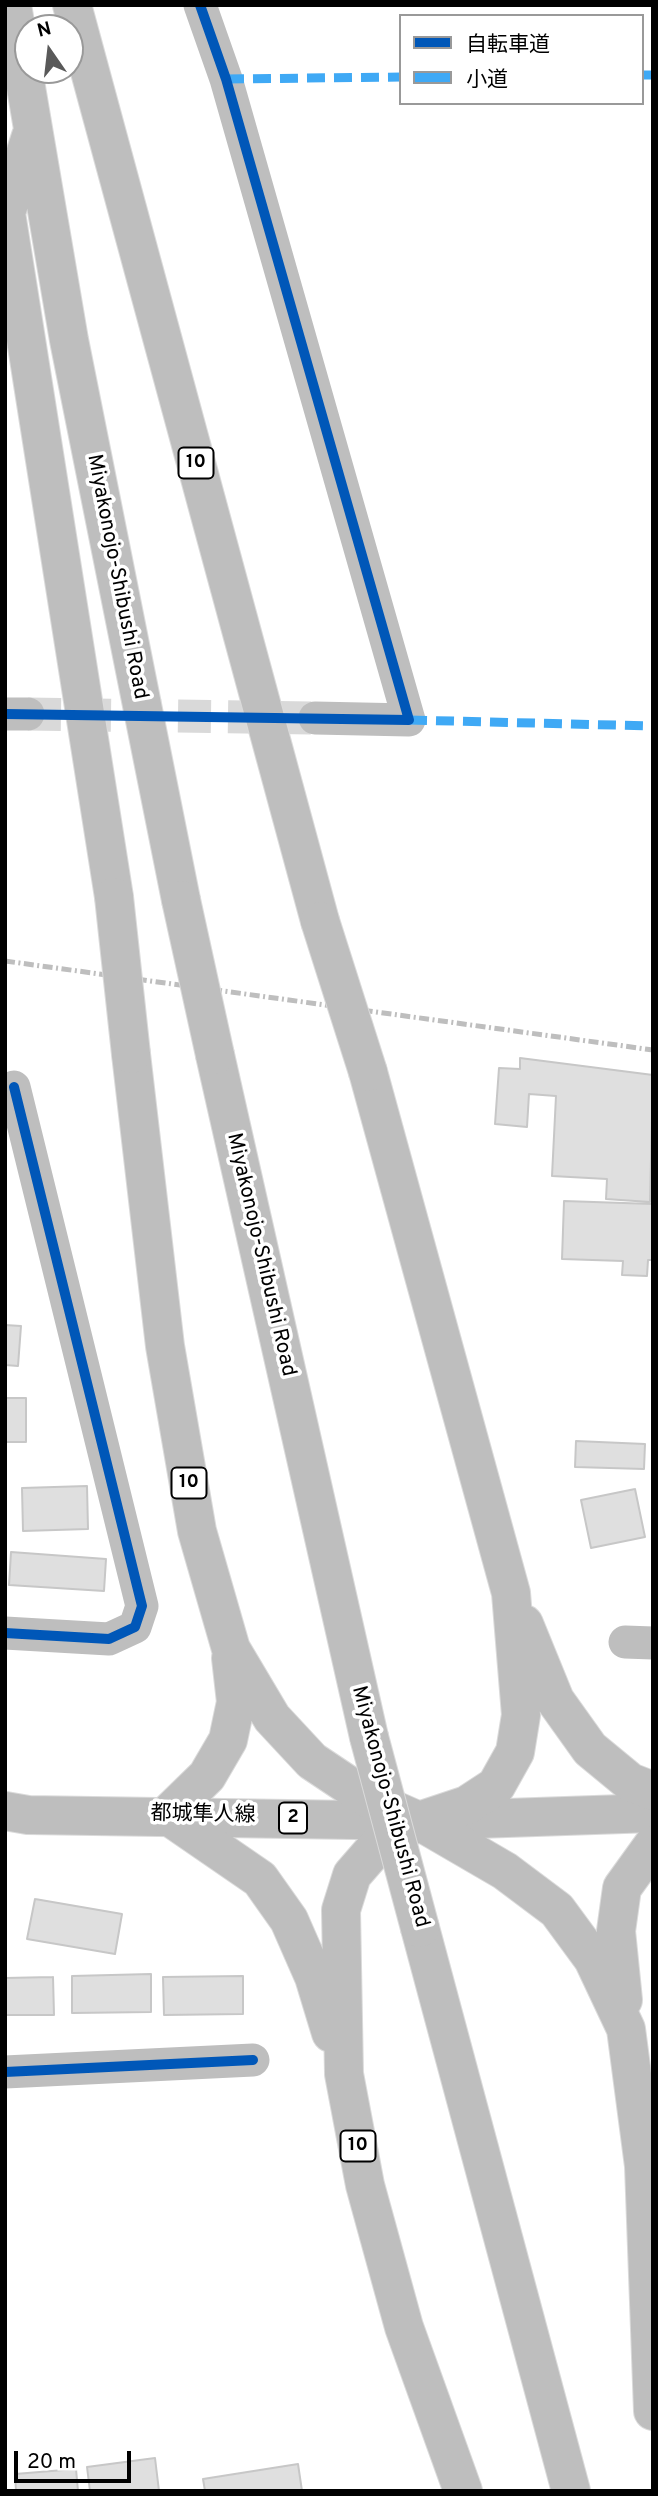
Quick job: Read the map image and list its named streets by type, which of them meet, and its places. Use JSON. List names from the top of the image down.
{
  "streets": {
    "main road": [
      "10",
      "Miyakonojo-Shibushi Road",
      "都城隼人線",
      "2"
    ]
  },
  "crossings": [
    ["10", "Miyakonojo-Shibushi Road"],
    ["10", "都城隼人線"]
  ],
  "legend": ["自転車道", "小道"],
  "scale_bar": "20 m",
  "north": "top"
}
